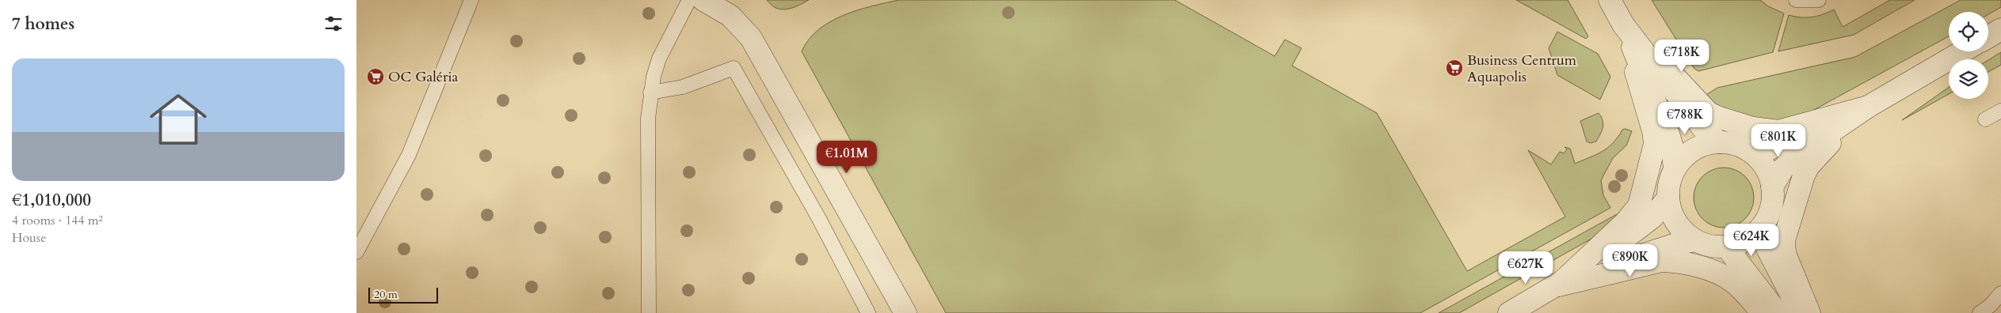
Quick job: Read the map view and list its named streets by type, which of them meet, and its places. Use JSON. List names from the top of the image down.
{
  "places": {
    "supermarket": ["Business Centrum Aquapolis", "OC Galéria"]
  },
  "scale_bar": "20 m",
  "page": {
    "heading": "7 homes",
    "price": [
      "€718K",
      "€788K",
      "€801K",
      "€1.01M",
      "€624K",
      "€890K",
      "€627K"
    ],
    "list": [
      {
        "name": "€1,010,000",
        "note": "4 rooms · 144 m² · House"
      }
    ],
    "scale": "20 m"
  }
}
